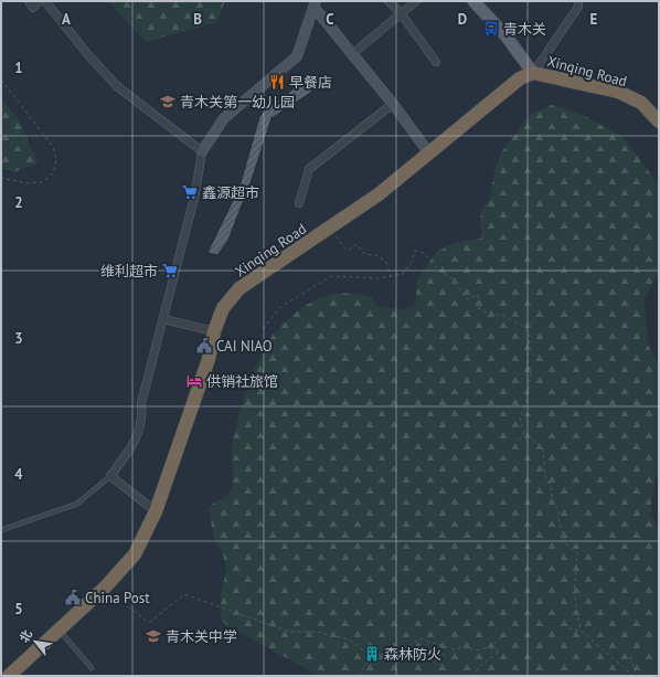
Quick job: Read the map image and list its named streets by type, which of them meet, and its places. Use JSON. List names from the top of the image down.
{
  "streets": {
    "highway": ["Xinqing Road"]
  },
  "places": {
    "bus stop": ["青木关"],
    "restaurant": ["早餐店"],
    "school or university": ["青木关第一幼儿园", "青木关中学"],
    "supermarket": ["鑫源超市", "维利超市"],
    "public building": ["CAI NIAO", "China Post"],
    "hotel": ["供销社旅馆"],
    "building": ["森林防火"]
  },
  "north": "top left",
  "grid": {
    "columns": [
      "A",
      "B",
      "C",
      "D",
      "E"
    ],
    "rows": [
      "1",
      "2",
      "3",
      "4",
      "5"
    ]
  }
}
